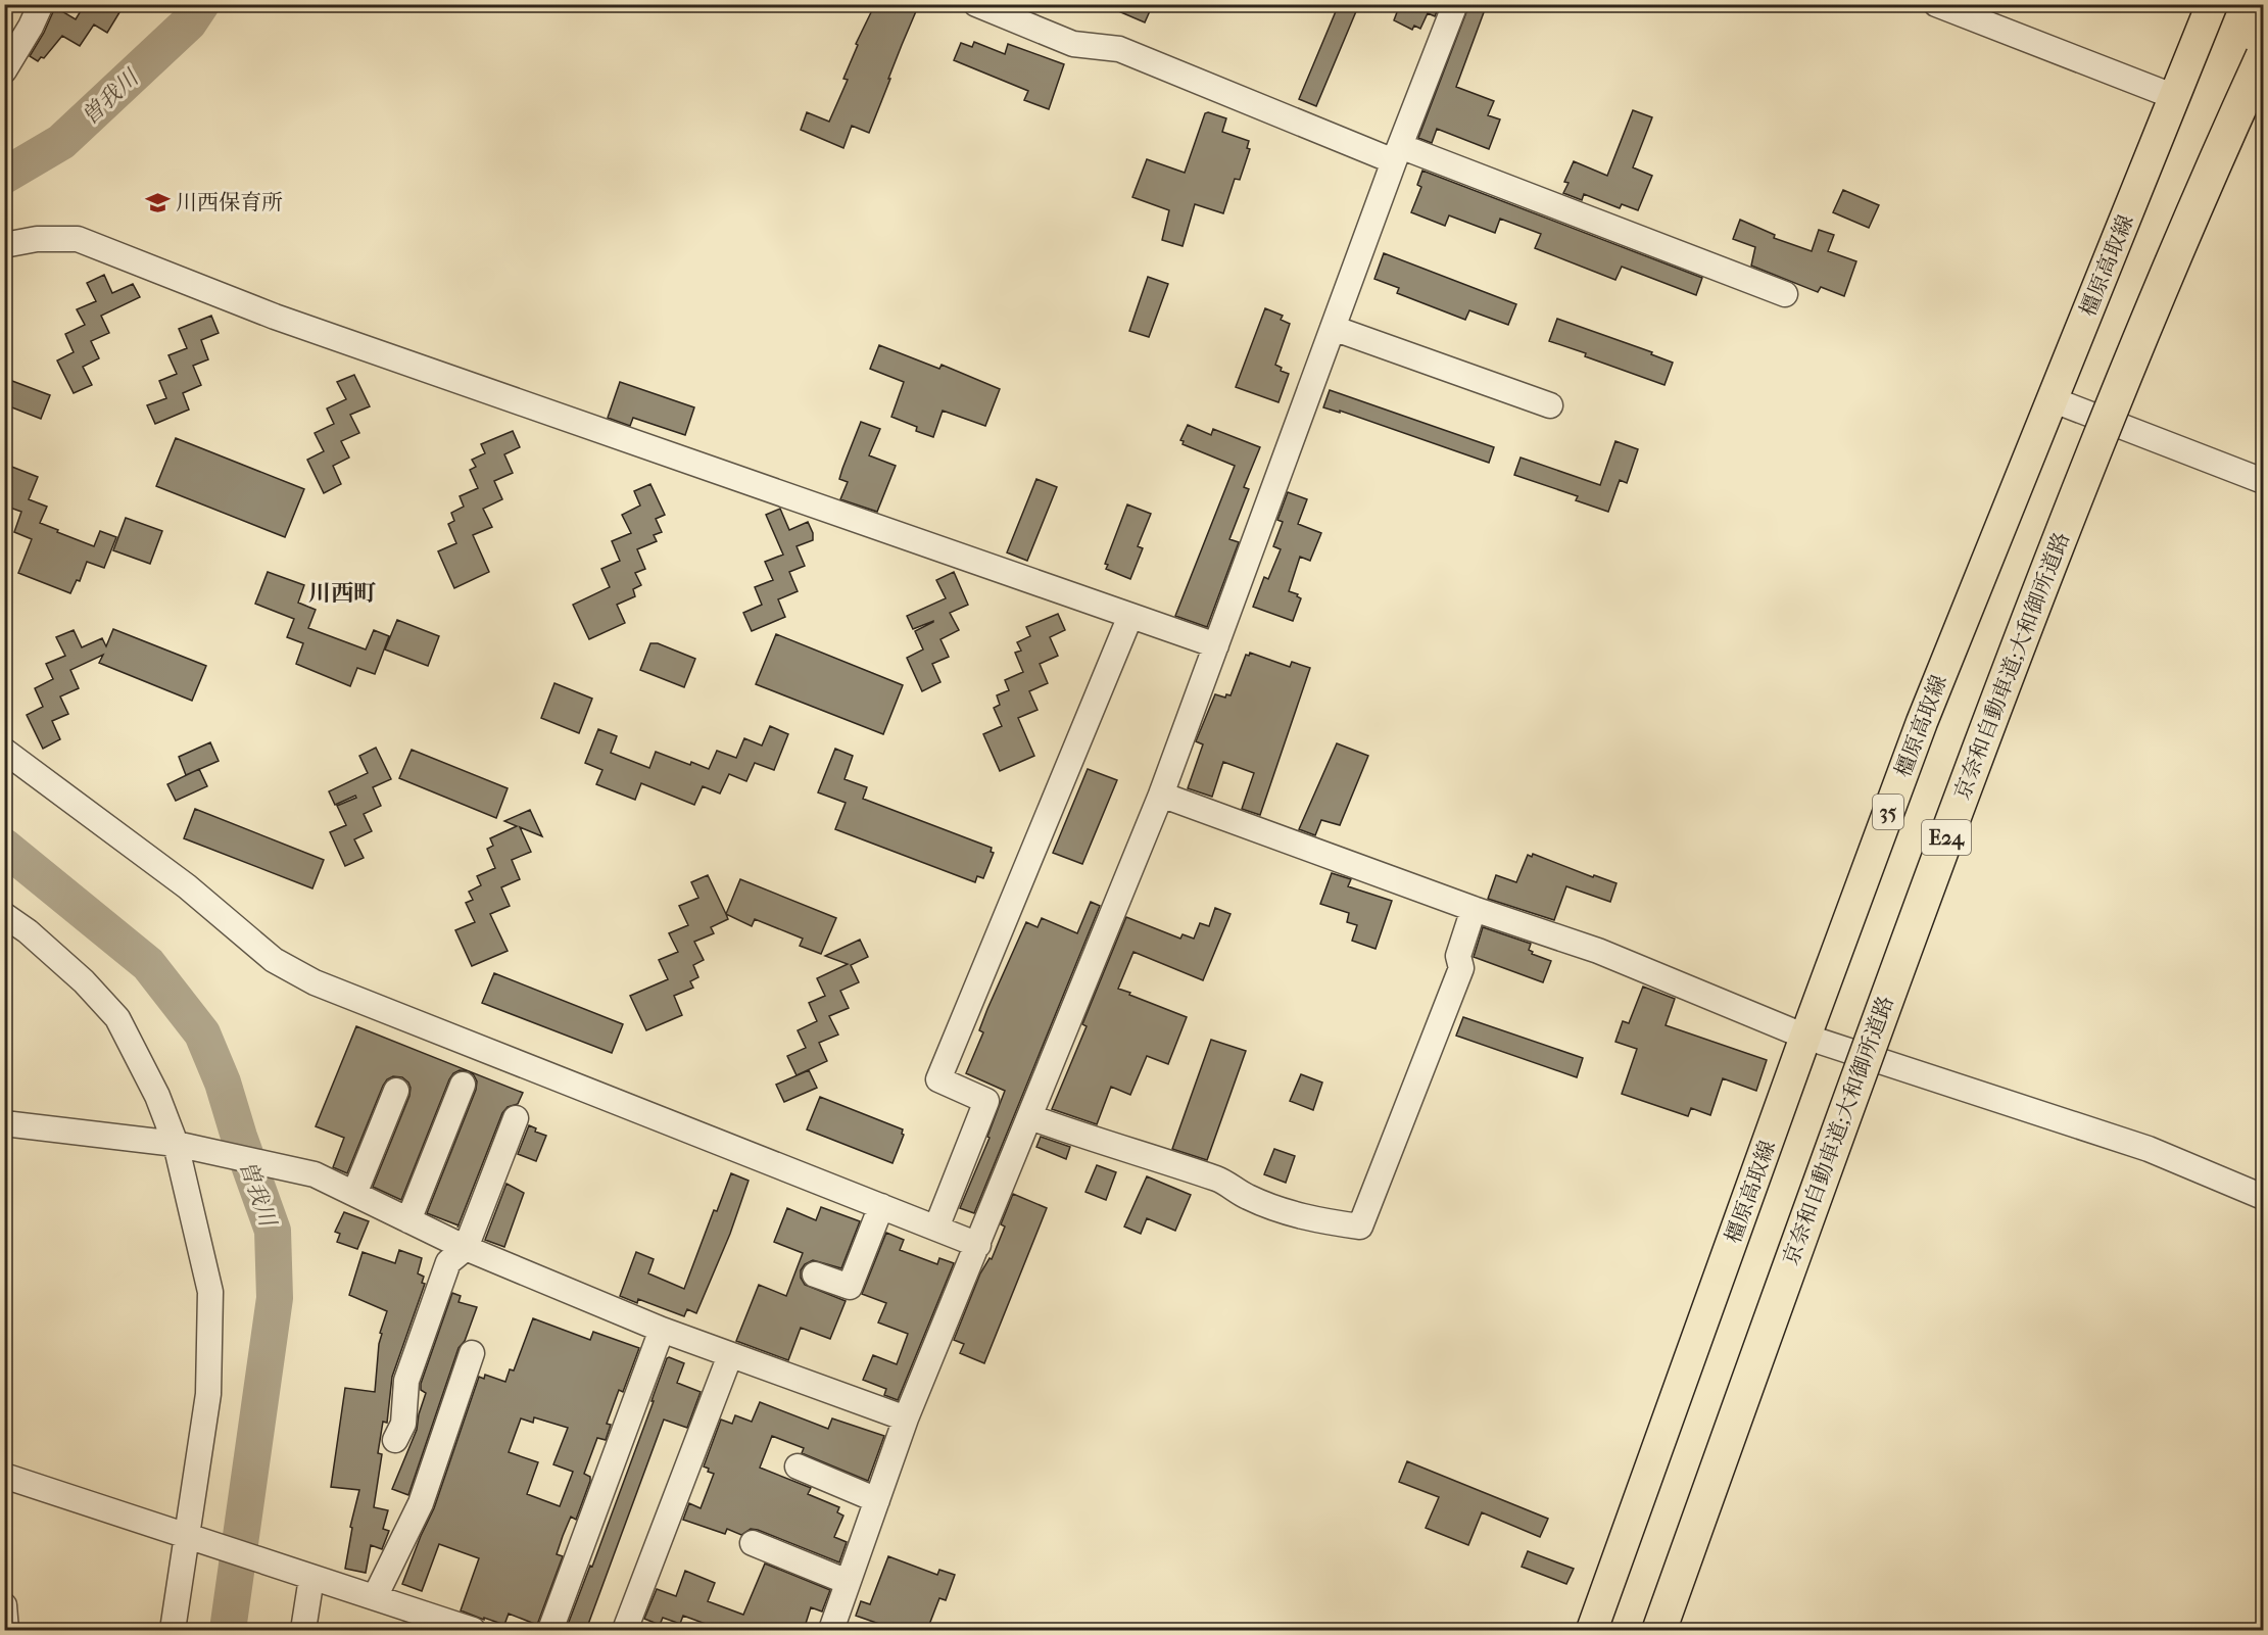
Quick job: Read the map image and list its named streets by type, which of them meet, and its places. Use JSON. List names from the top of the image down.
{
  "streets": {
    "highway": ["京奈和自動車道;大和御所道路", "E24"],
    "main road": ["橿原高取線", "35"]
  },
  "districts": ["川西町"],
  "water": ["曽我川"],
  "places": {
    "school or university": ["川西保育所"]
  }
}
